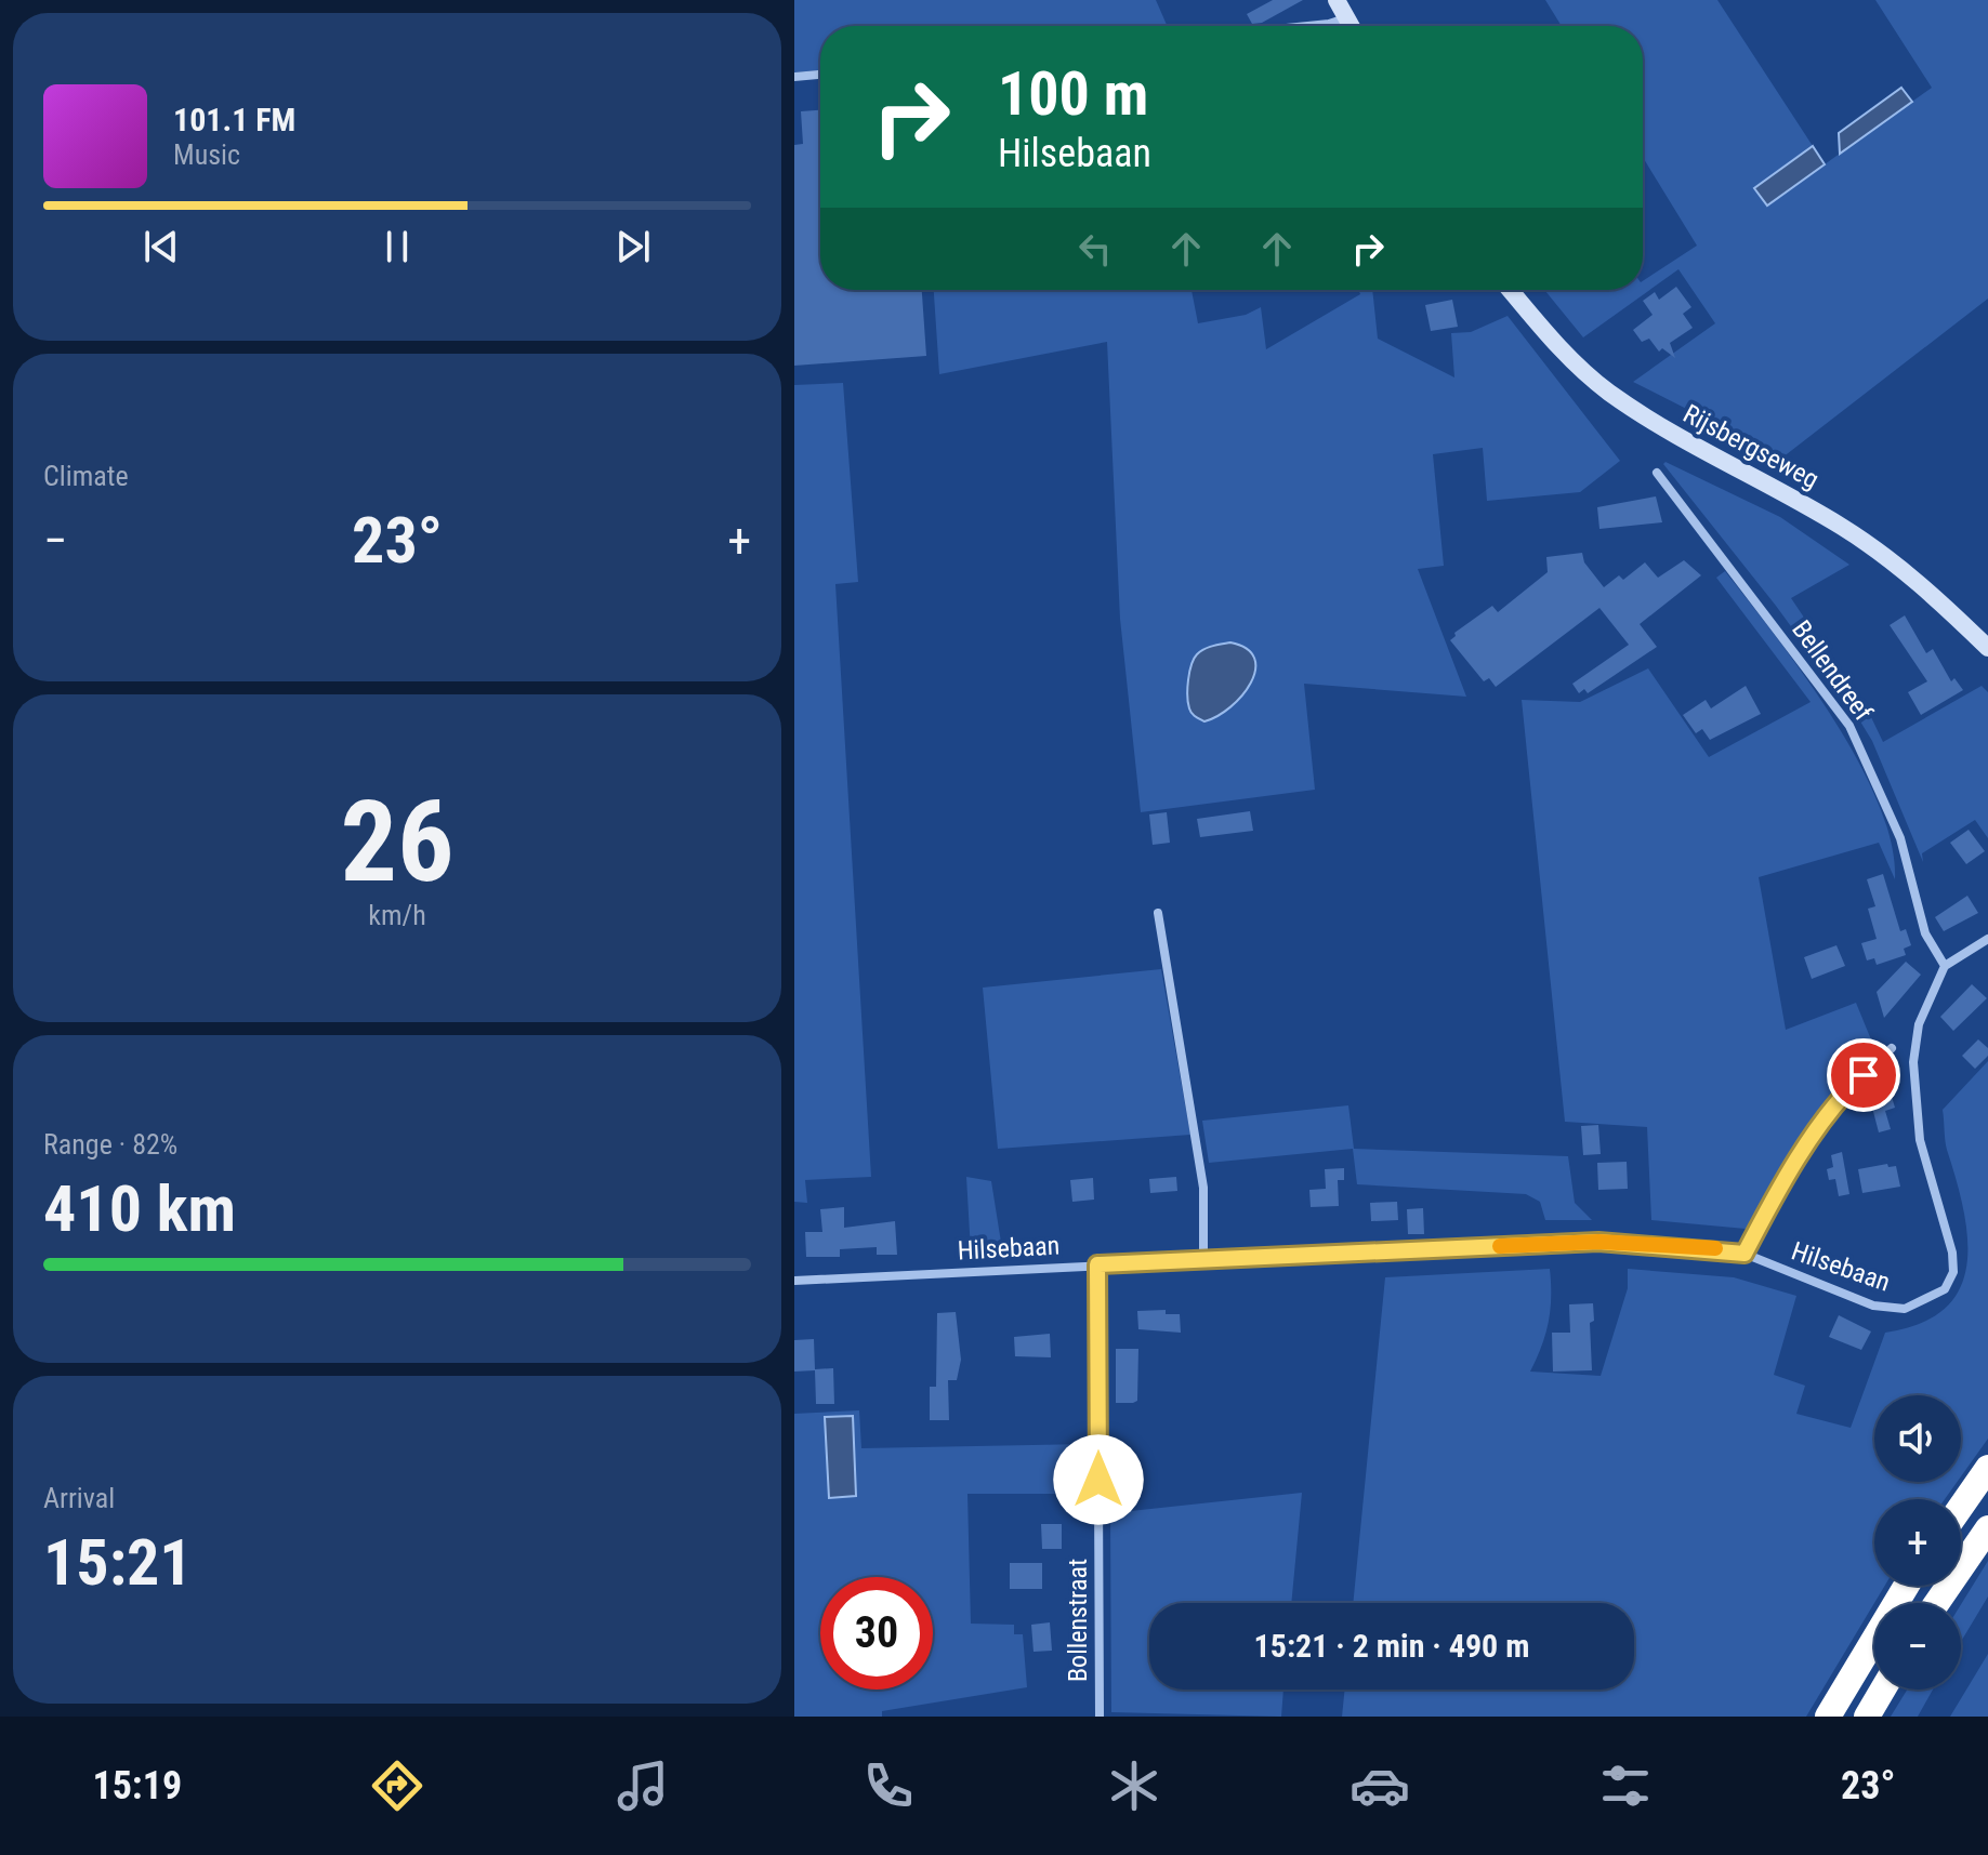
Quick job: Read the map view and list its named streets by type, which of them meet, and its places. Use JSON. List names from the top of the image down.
{
  "streets": {
    "main road": ["Rijsbergseweg"],
    "street": ["Bellendreef", "Hilsebaan", "Bollenstraat"]
  },
  "crossings": [
    ["Bellendreef", "Hilsebaan"],
    ["Hilsebaan", "Bollenstraat"]
  ],
  "page": {
    "turn": ["100 m", "Hilsebaan"],
    "song": ["101.1 FM", "Music"],
    "tile": [
      "Climate",
      ["26", "km/h"],
      ["Range · 82%", "410 km"],
      ["Arrival", "15:21"]
    ],
    "heat": ["−", "23°", "+"],
    "map_buttons": ["+", "−"],
    "limit": "30",
    "trip": "15:21 · 2 min · 490 m",
    "tabs": ["15:19", "23°"]
  }
}
